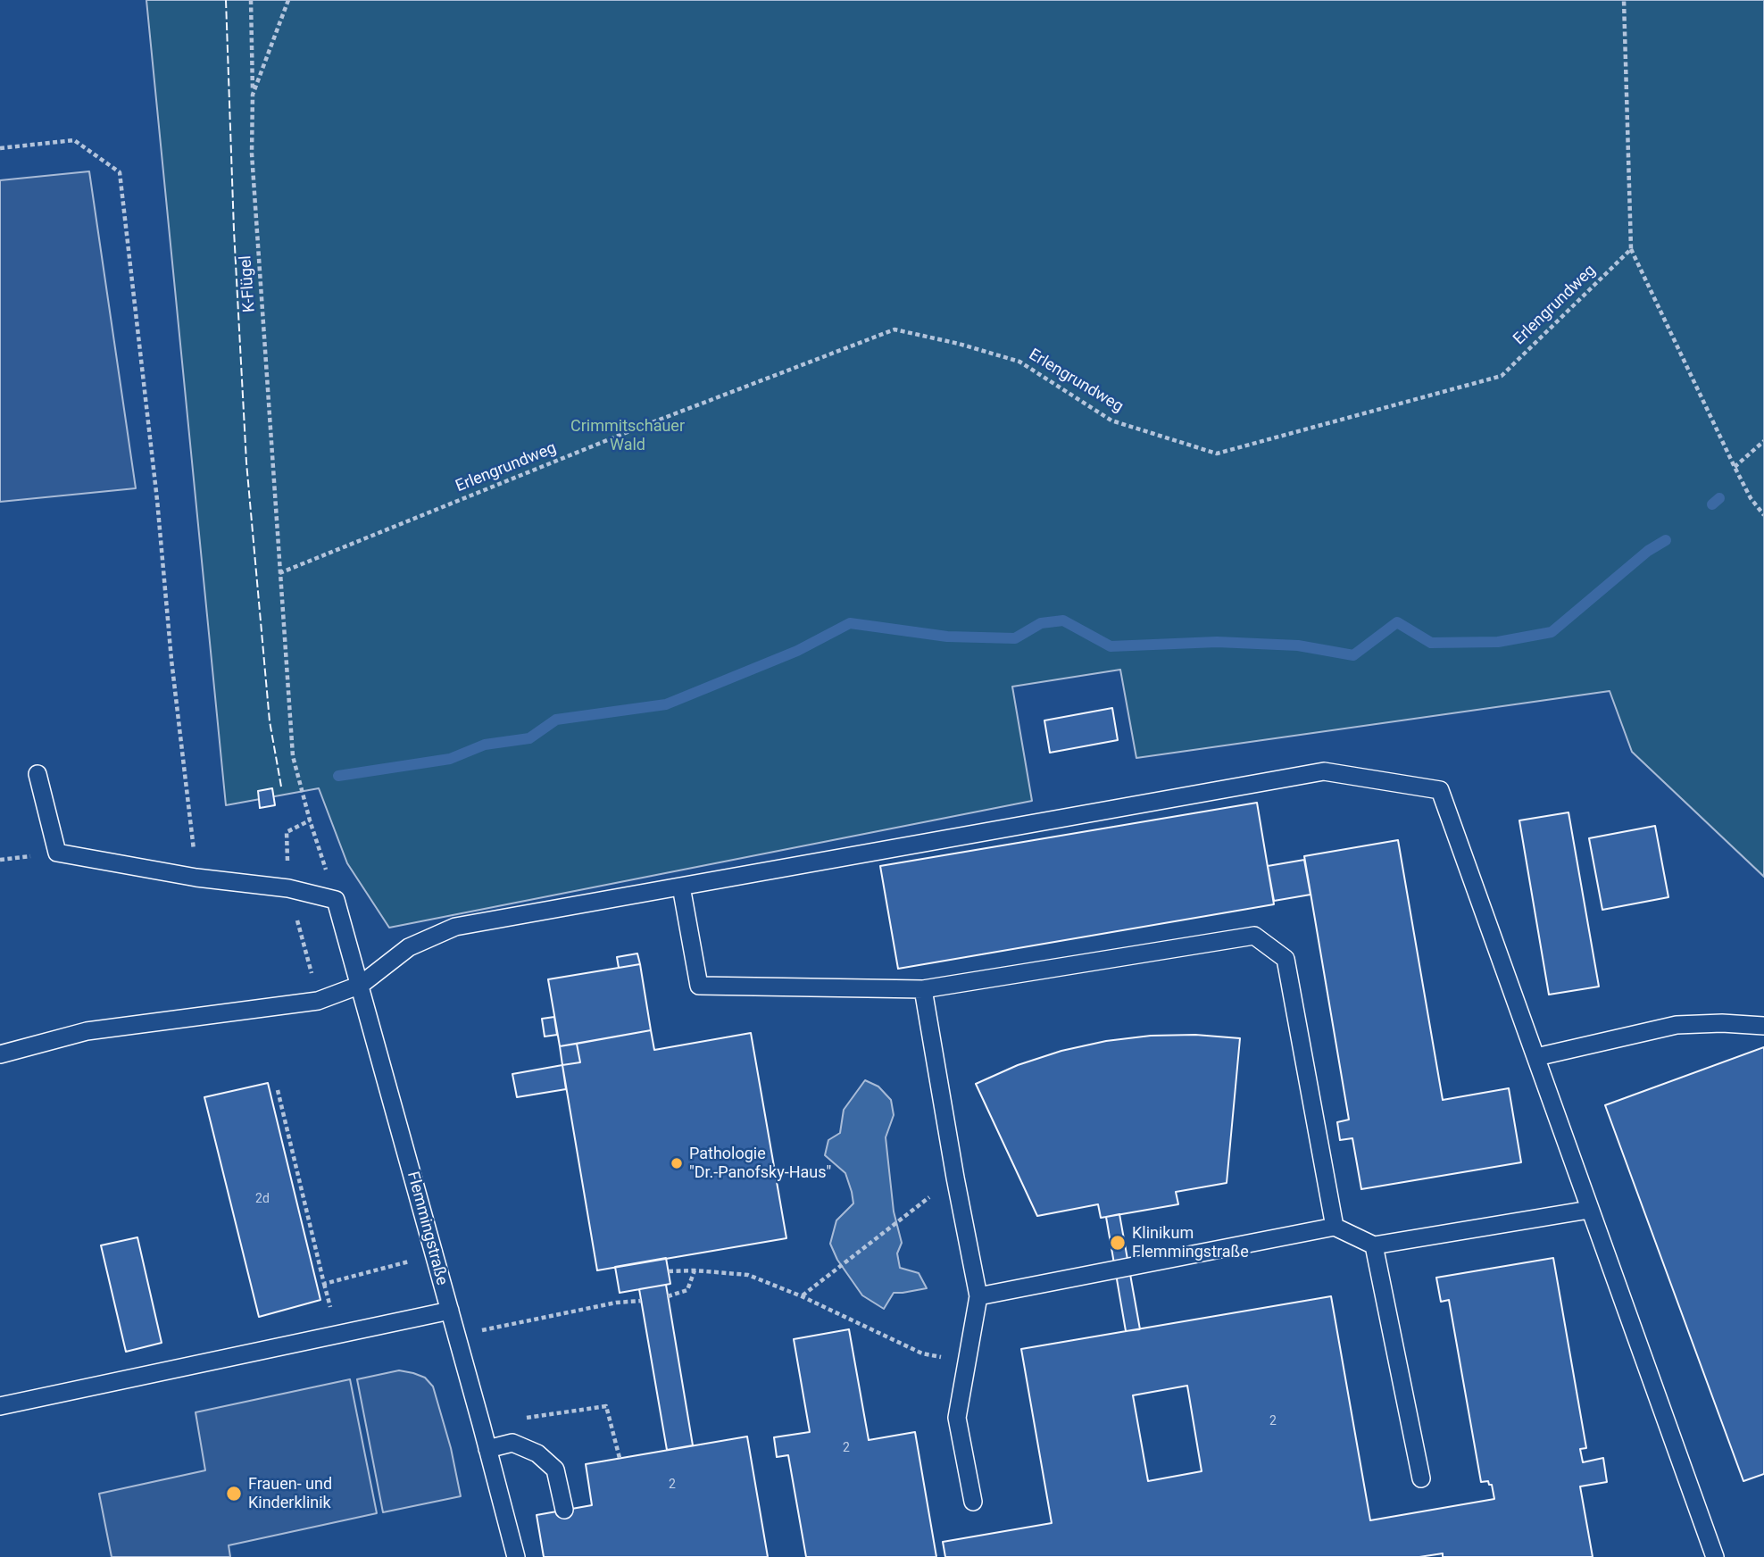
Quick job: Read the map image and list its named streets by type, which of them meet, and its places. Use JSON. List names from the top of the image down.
{
  "streets": {
    "lane": ["Flemmingstraße"],
    "path": ["K-Flügel", "Erlengrundweg"]
  },
  "crossings": [
    ["K-Flügel", "Erlengrundweg"],
    ["K-Flügel", "Flemmingstraße"]
  ],
  "parks": ["Crimmitschauer Wald"],
  "places": ["Pathologie \"Dr.-Panofsky-Haus\"", "Klinikum Flemmingstraße", "Frauen- und Kinderklinik"],
  "house_numbers": [
    "2d",
    "2",
    "2",
    "2"
  ]
}
